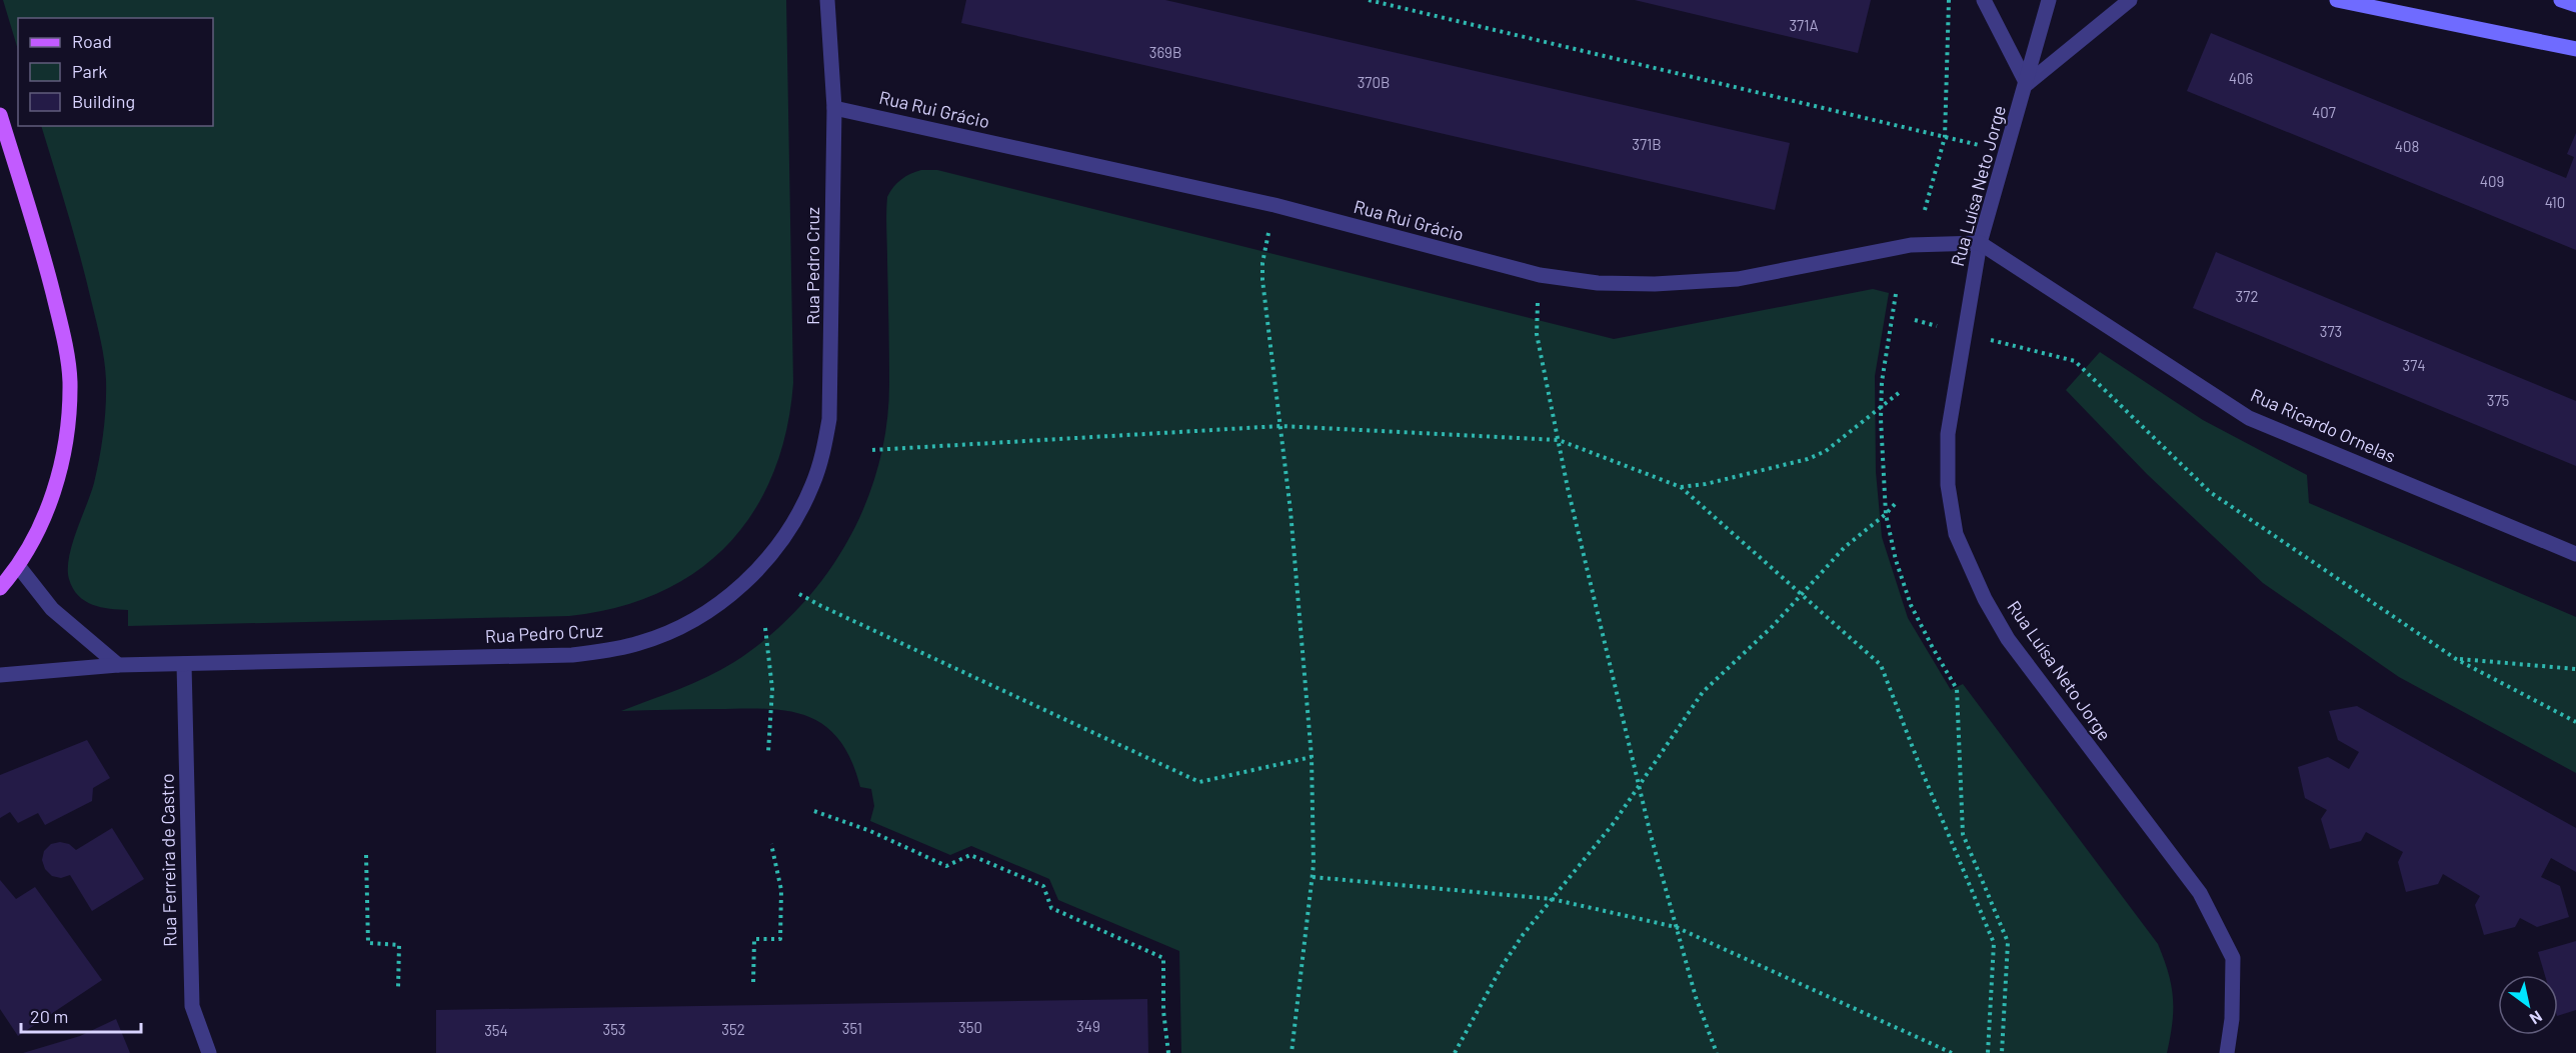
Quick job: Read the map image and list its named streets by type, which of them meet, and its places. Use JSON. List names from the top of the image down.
{
  "streets": {
    "street": [
      "Rua Rui Grácio",
      "Rua Luísa Neto Jorge",
      "Rua Pedro Cruz",
      "Rua Ricardo Ornelas",
      "Rua Ferreira de Castro"
    ]
  },
  "crossings": [
    ["Rua Rui Grácio", "Rua Luísa Neto Jorge"],
    ["Rua Rui Grácio", "Rua Pedro Cruz"],
    ["Rua Rui Grácio", "Rua Ricardo Ornelas"],
    ["Rua Luísa Neto Jorge", "Rua Ricardo Ornelas"],
    ["Rua Pedro Cruz", "Rua Ferreira de Castro"]
  ],
  "house_numbers": [
    "371A",
    "369B",
    "406",
    "370B",
    "407",
    "371B",
    "408",
    "409",
    "410",
    "372",
    "373",
    "374",
    "375",
    "349",
    "350",
    "351",
    "353",
    "352",
    "354"
  ],
  "legend": ["Road", "Park", "Building"],
  "scale_bar": "20 m",
  "north": "bottom right"
}
